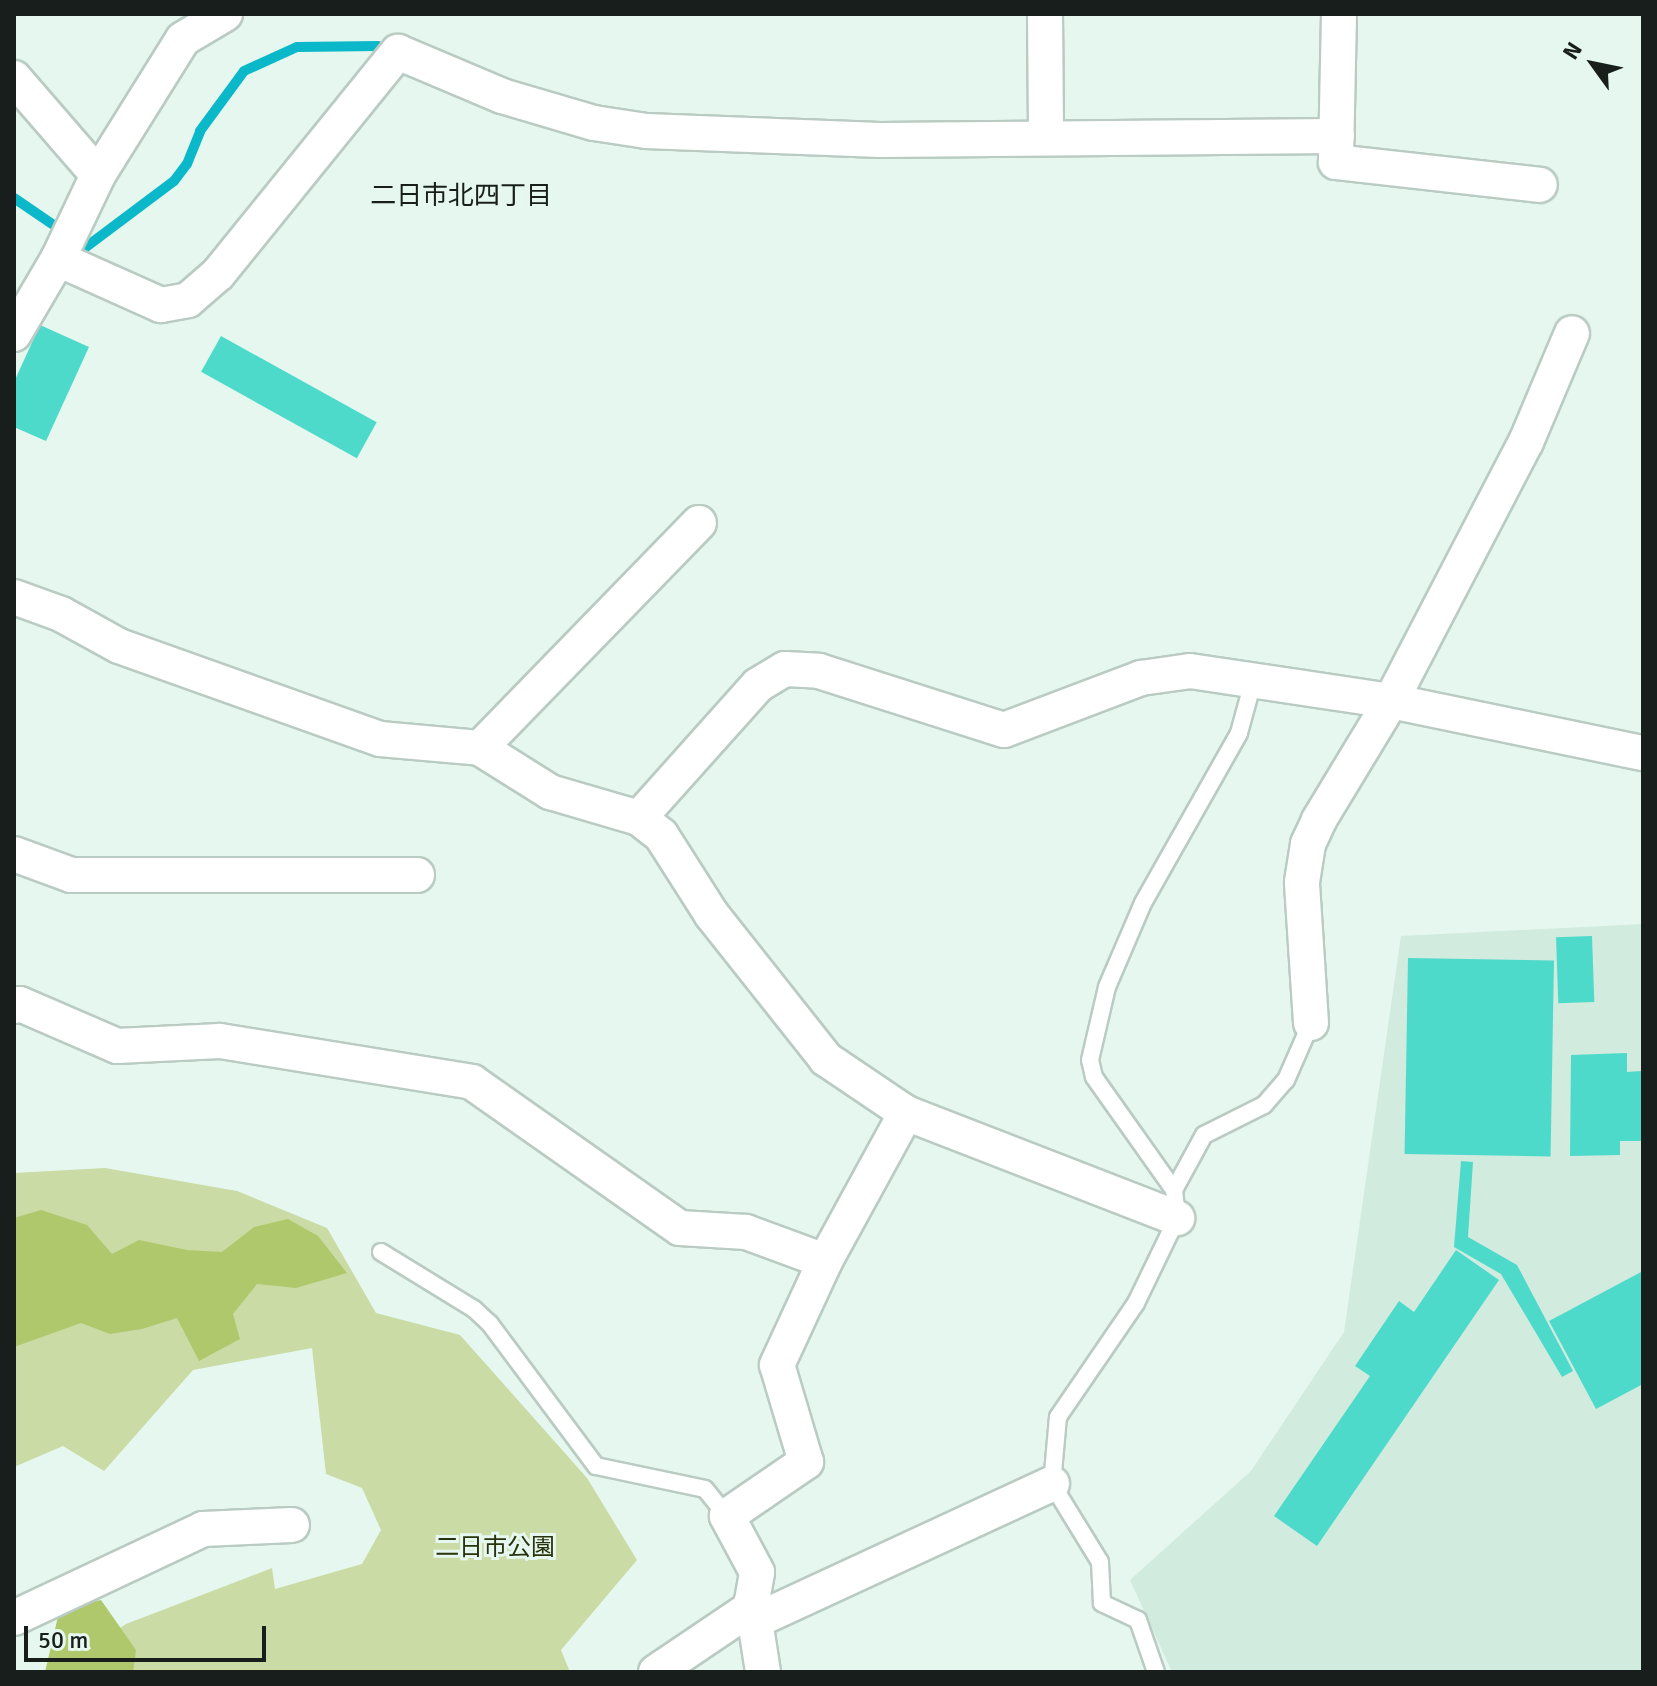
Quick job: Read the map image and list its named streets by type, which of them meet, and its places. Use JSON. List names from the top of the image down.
{
  "districts": ["二日市北四丁目"],
  "parks": ["二日市公園"],
  "scale_bar": "50 m",
  "north": "top left"
}
